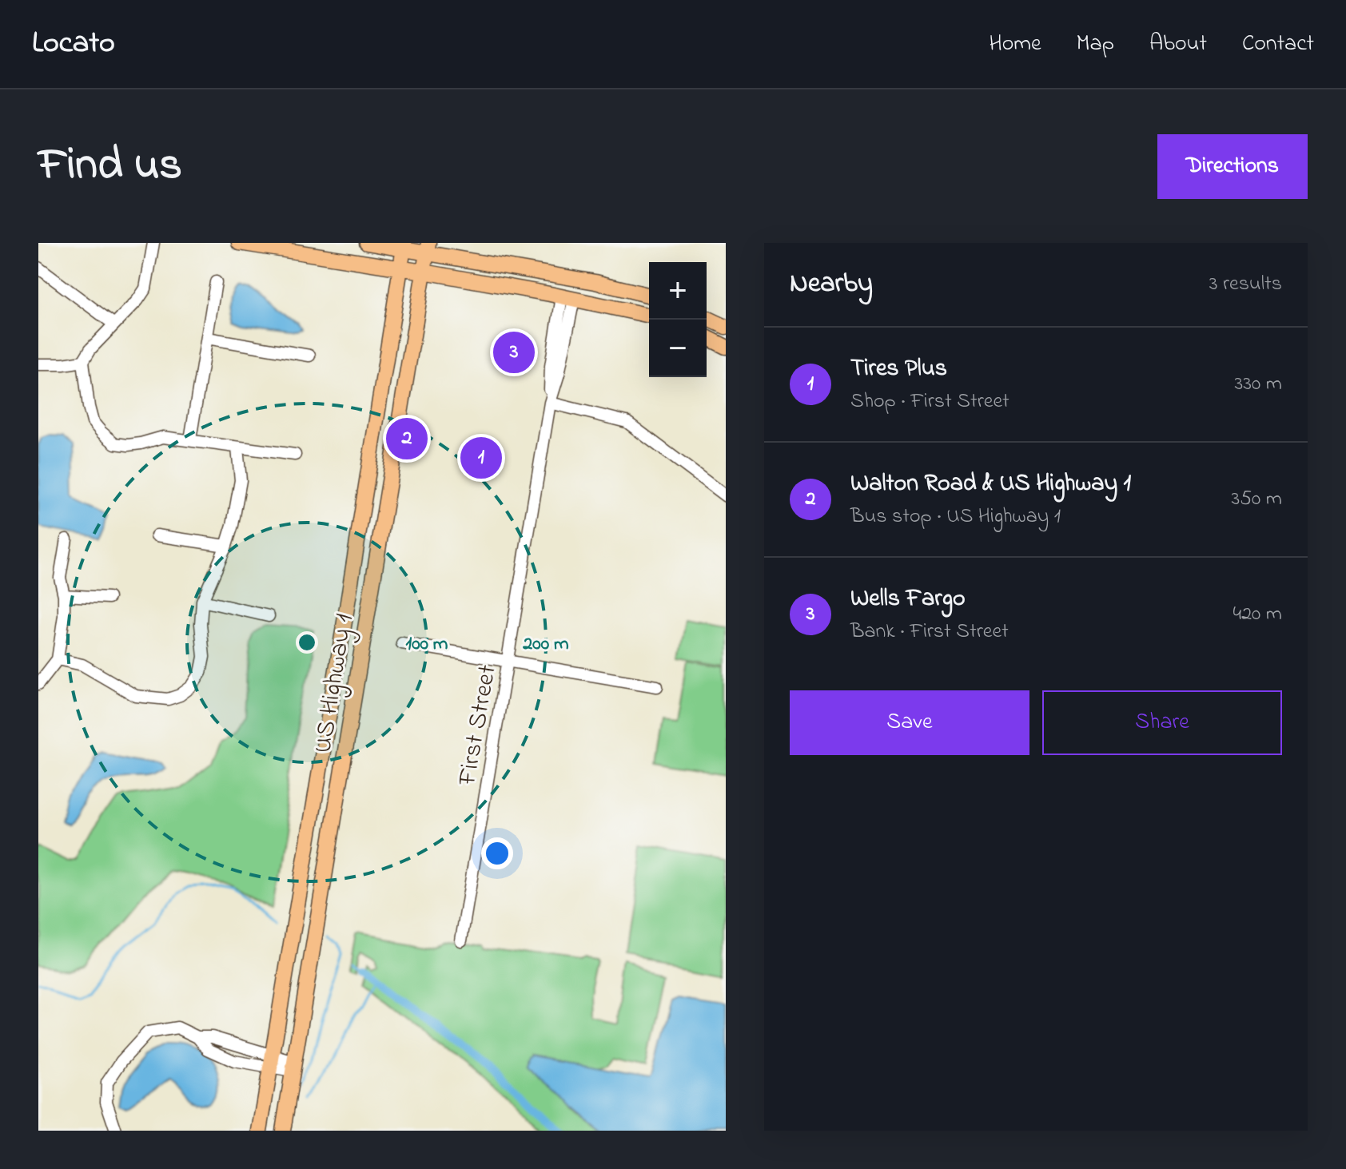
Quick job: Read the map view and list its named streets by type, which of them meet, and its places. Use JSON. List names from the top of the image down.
{
  "streets": {
    "main road": ["US Highway 1"],
    "street": ["First Street"]
  },
  "page": {
    "header": "Locato",
    "nav": [
      "Home",
      "Map",
      "About",
      "Contact"
    ],
    "title": "Find us",
    "buttons": [
      "Directions",
      ["Save", "Share"]
    ],
    "heading": ["Nearby", "3 results"],
    "map_buttons": ["+", "−"],
    "list": [
      {
        "mark": "1",
        "name": "Tires Plus",
        "note": "Shop · First Street",
        "value": "330 m"
      },
      {
        "mark": "2",
        "name": "Walton Road & US Highway 1",
        "note": "Bus stop · US Highway 1",
        "value": "350 m"
      },
      {
        "mark": "3",
        "name": "Wells Fargo",
        "note": "Bank · First Street",
        "value": "420 m"
      }
    ],
    "pins": ["3", "2", "1"]
  },
  "rings": ["100 m", "200 m"]
}
